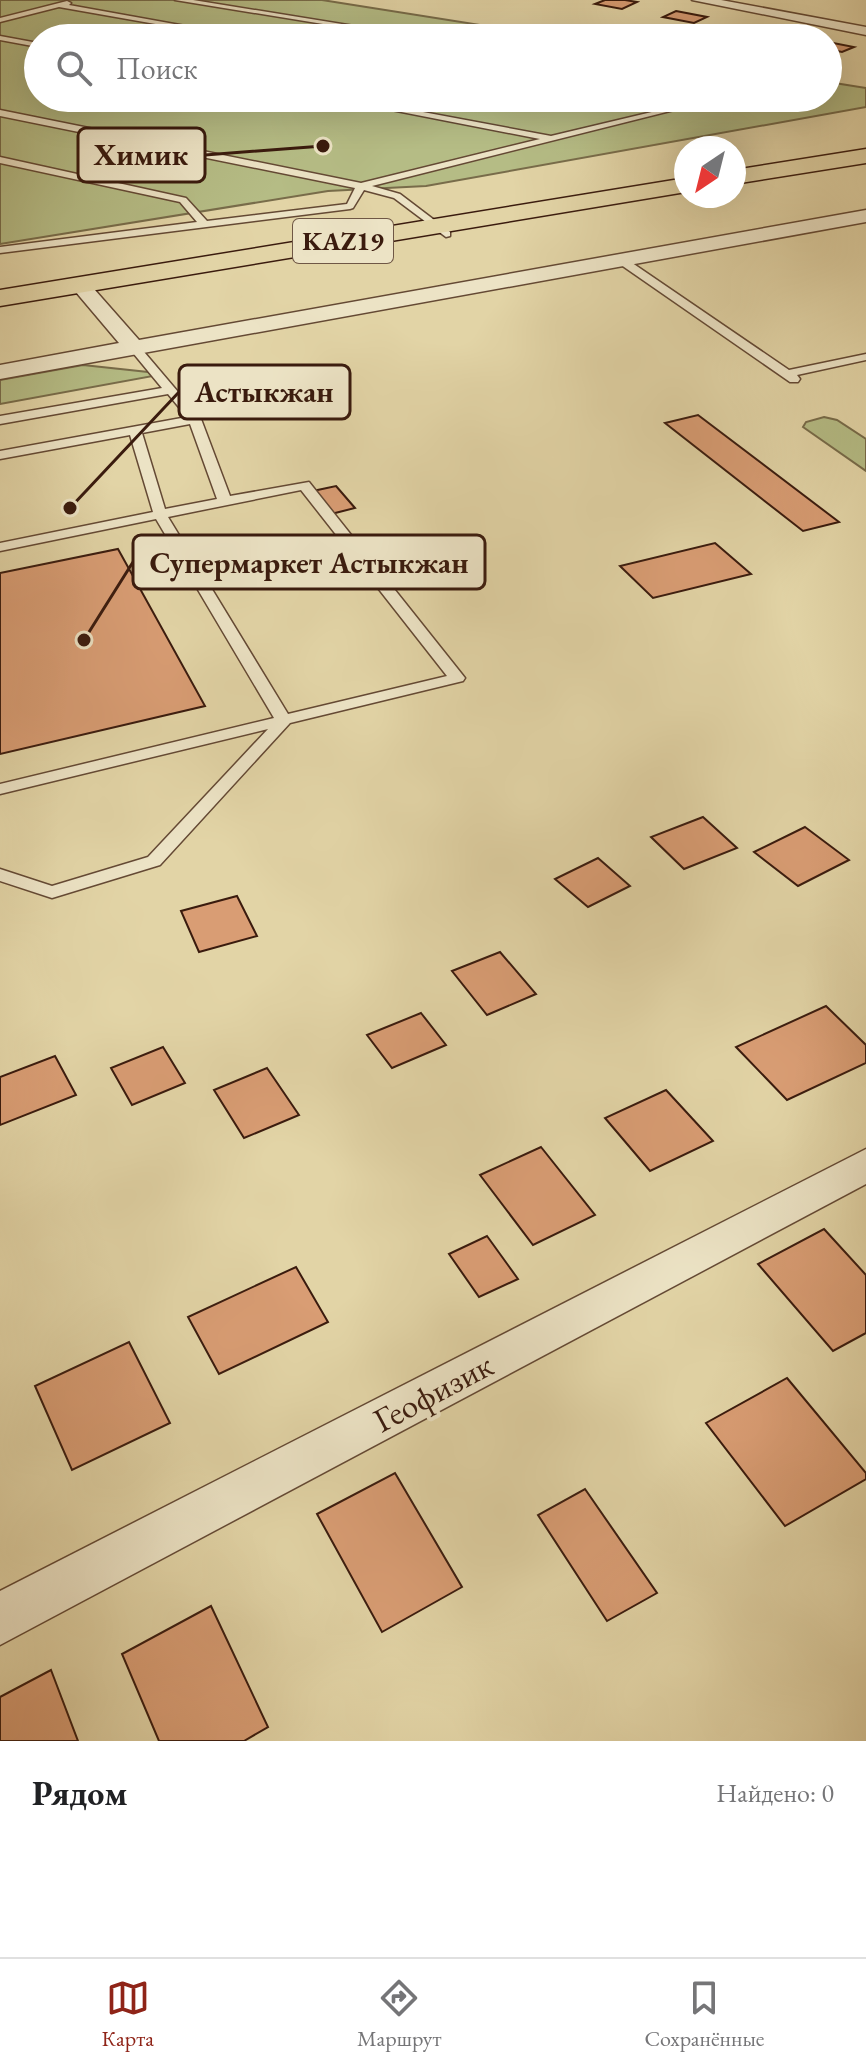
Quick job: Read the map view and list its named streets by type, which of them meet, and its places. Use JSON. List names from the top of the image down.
{
  "streets": {
    "highway": ["KAZ19"],
    "street": ["Геофизик"]
  },
  "places": ["Химик", "Астыкжан", "Супермаркет Астыкжан"],
  "north": "bottom left",
  "page": {
    "search": "Поиск",
    "heading": ["Рядом", "Найдено: 0"],
    "nav": ["Карта", "Маршрут", "Сохранённые"]
  }
}
